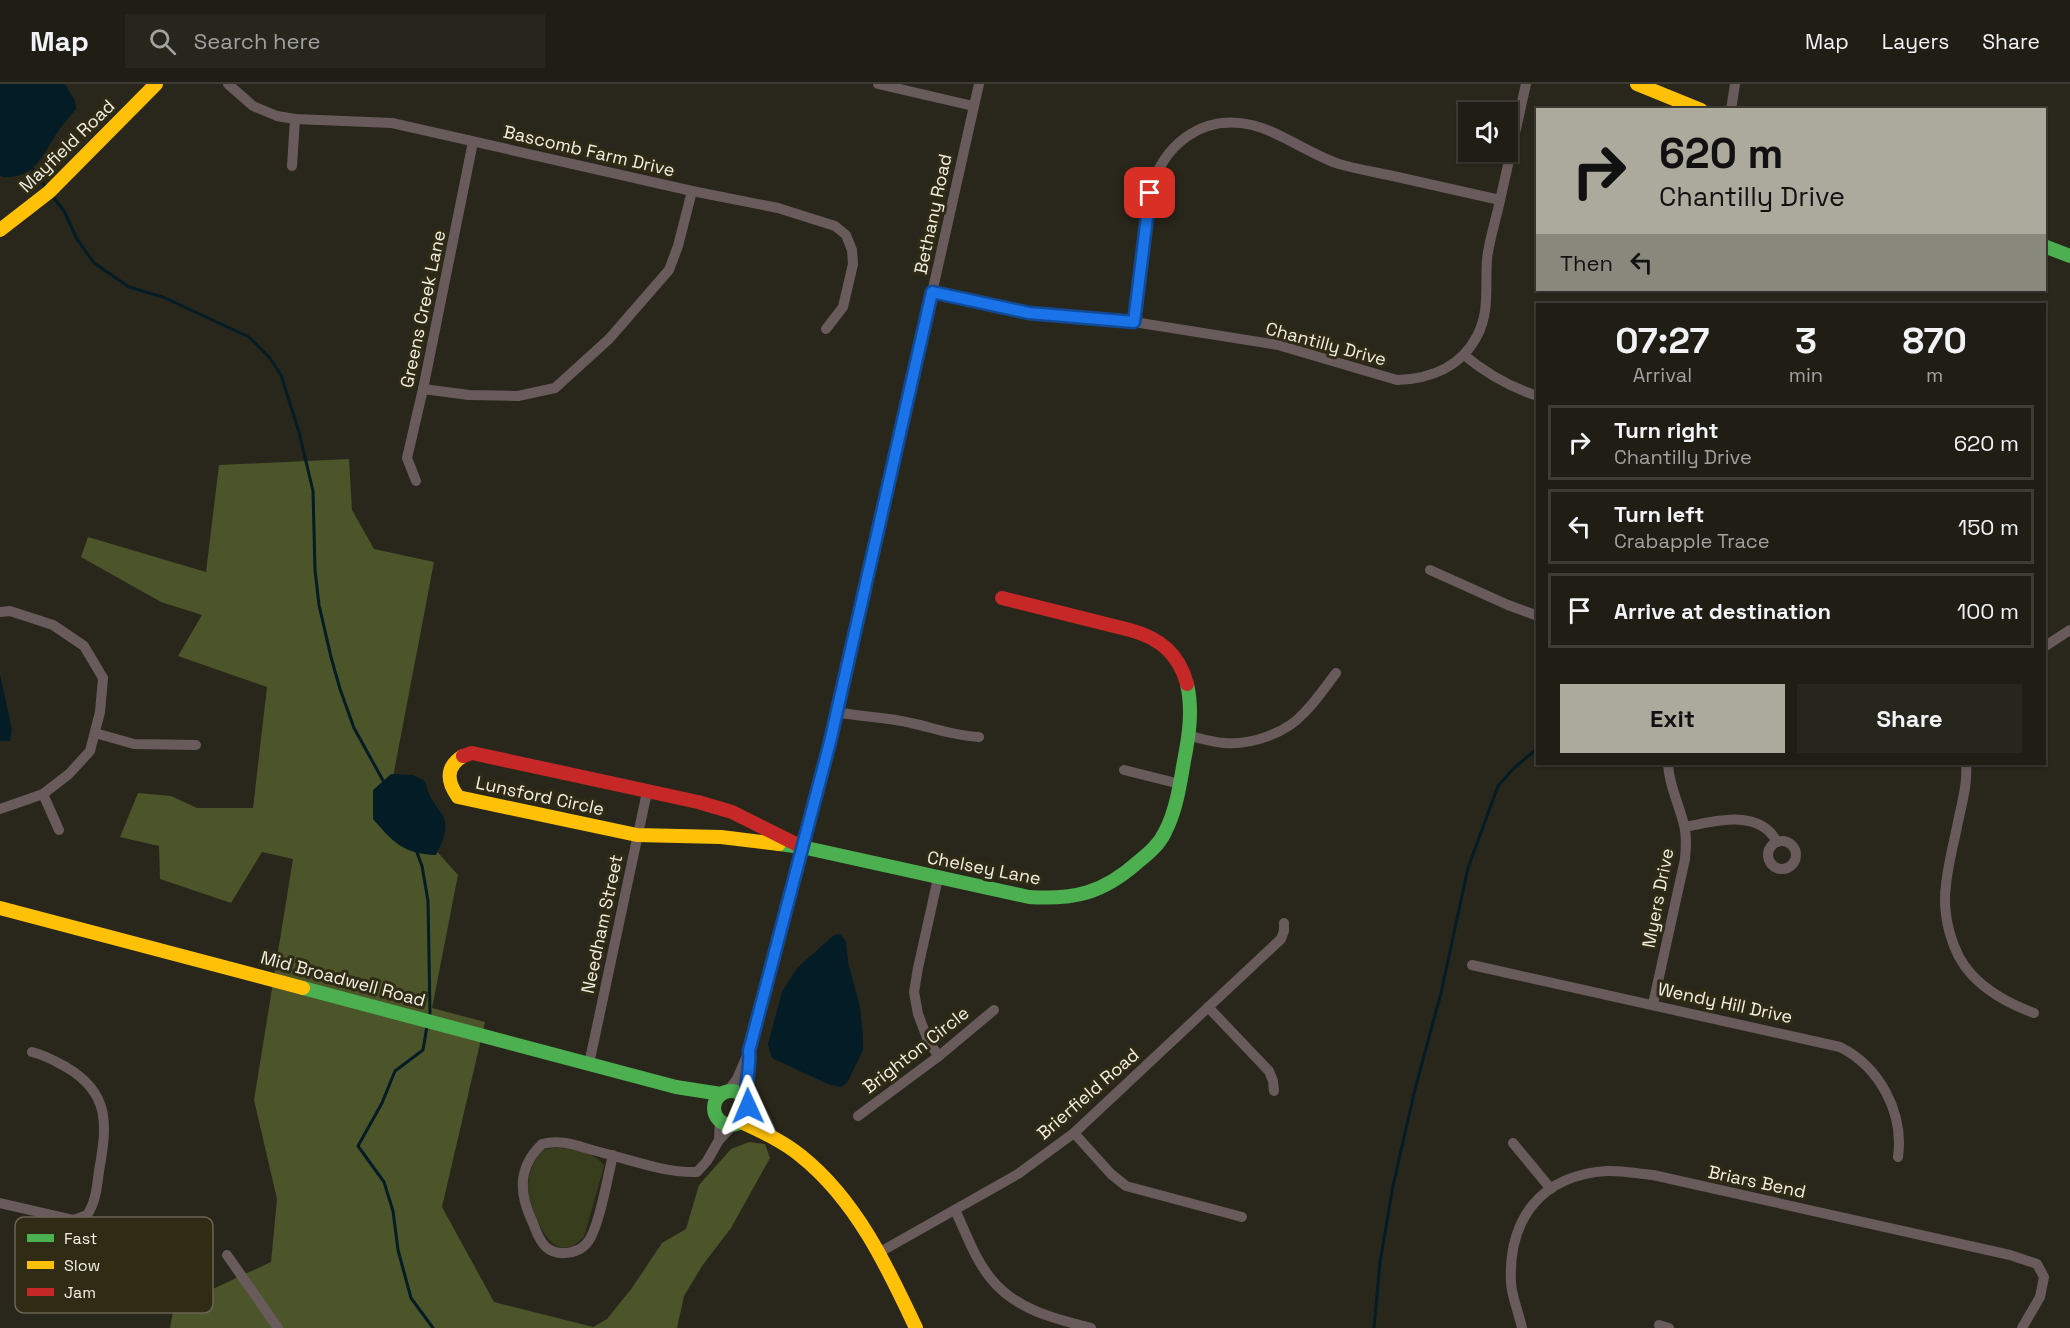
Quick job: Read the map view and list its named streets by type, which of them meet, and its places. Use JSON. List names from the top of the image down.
{
  "streets": {
    "street": [
      "Mayfield Road",
      "Bascomb Farm Drive",
      "Bethany Road",
      "Greens Creek Lane",
      "Chantilly Drive",
      "Lunsford Circle",
      "Chelsey Lane",
      "Myers Drive",
      "Needham Street",
      "Mid Broadwell Road",
      "Wendy Hill Drive",
      "Brighton Circle",
      "Brierfield Road",
      "Briars Bend"
    ]
  },
  "crossings": [
    ["Bascomb Farm Drive", "Greens Creek Lane"],
    ["Bethany Road", "Chantilly Drive"],
    ["Bethany Road", "Lunsford Circle"],
    ["Bethany Road", "Chelsey Lane"],
    ["Bethany Road", "Mid Broadwell Road"],
    ["Lunsford Circle", "Chelsey Lane"],
    ["Lunsford Circle", "Needham Street"],
    ["Myers Drive", "Wendy Hill Drive"],
    ["Needham Street", "Mid Broadwell Road"]
  ],
  "legend": ["Fast", "Slow", "Jam"],
  "page": {
    "header": "Map",
    "search": "Search here",
    "nav": ["Map", "Layers", "Share"],
    "turn": ["620 m", "Chantilly Drive"],
    "then": "Then",
    "eta": [
      "07:27",
      "Arrival",
      "3",
      "min",
      "870",
      "m"
    ],
    "list": [
      {
        "name": "Turn right",
        "note": "Chantilly Drive",
        "value": "620 m"
      },
      {
        "name": "Turn left",
        "note": "Crabapple Trace",
        "value": "150 m"
      },
      {
        "name": "Arrive at destination",
        "value": "100 m"
      }
    ],
    "buttons": ["Exit", "Share"]
  }
}
